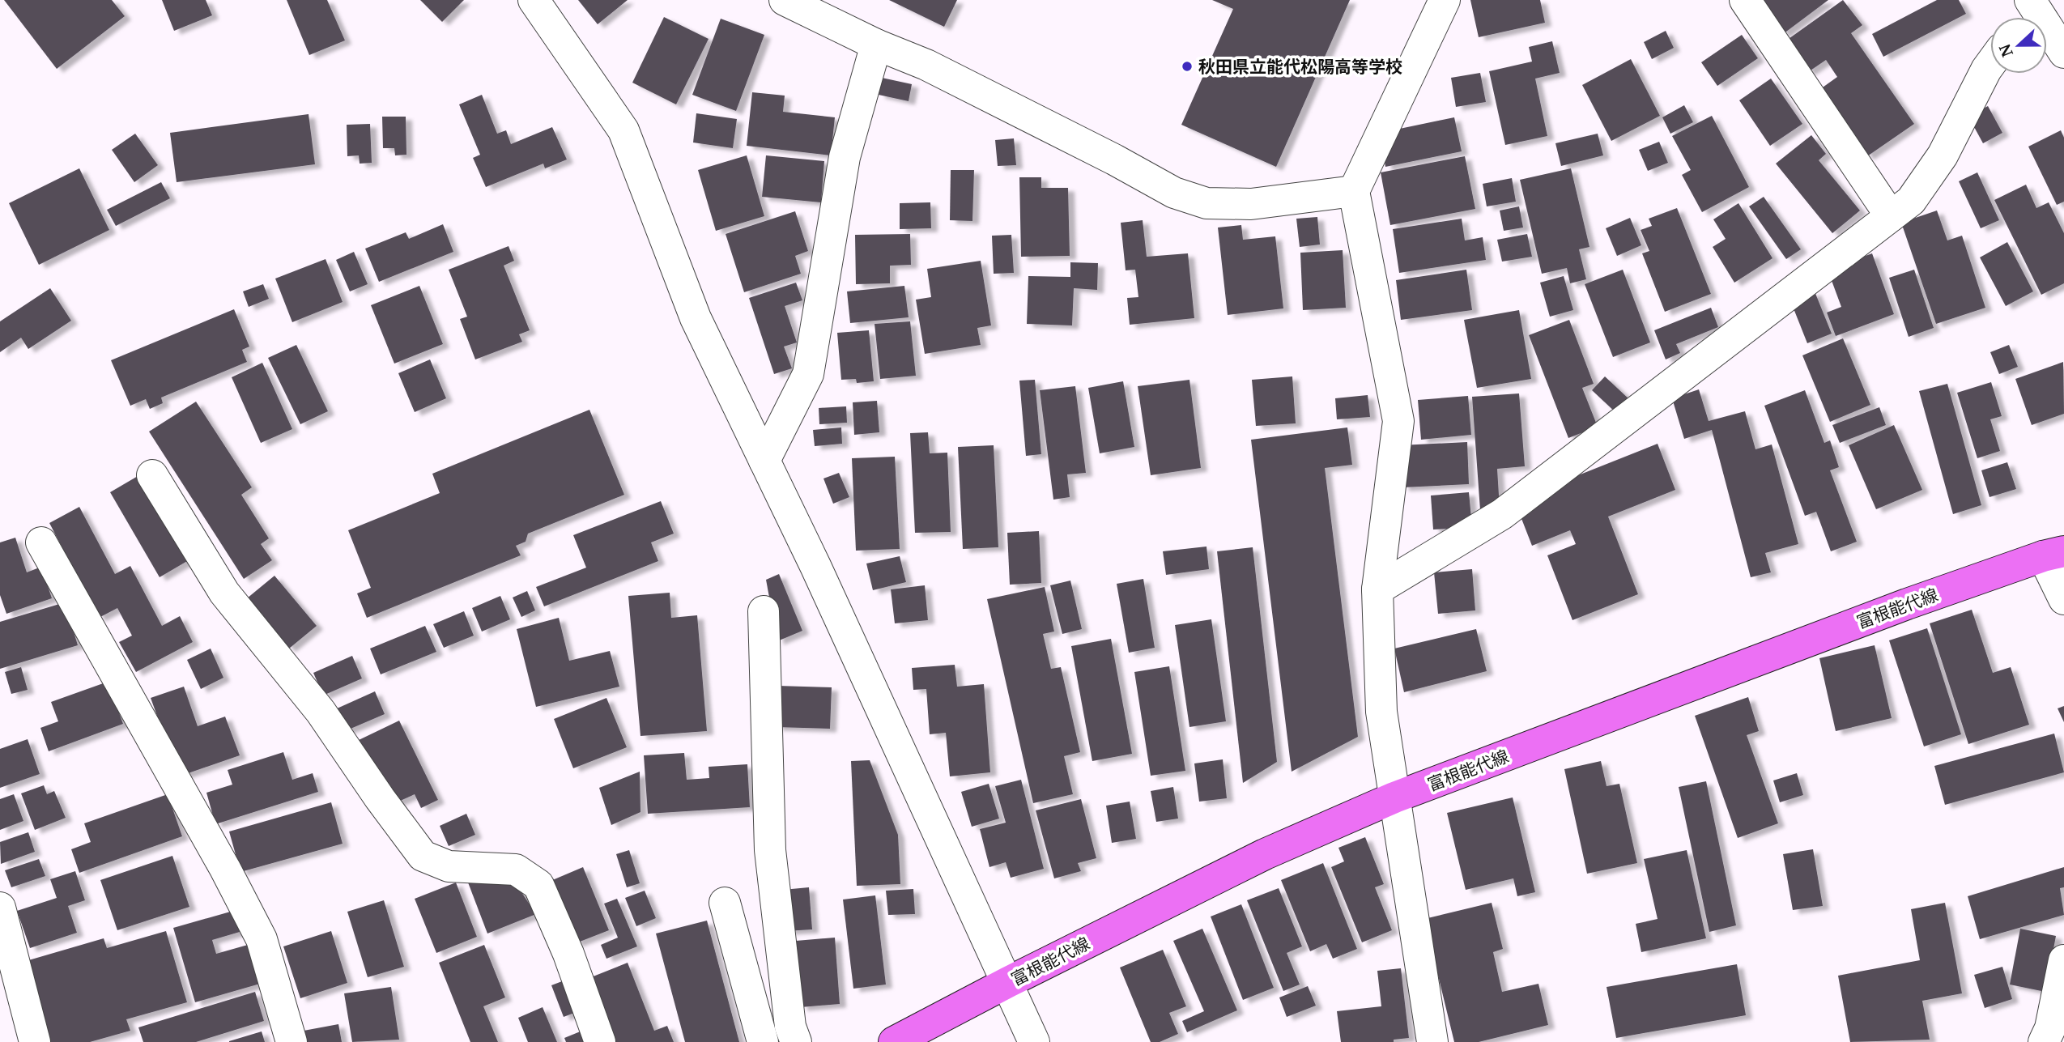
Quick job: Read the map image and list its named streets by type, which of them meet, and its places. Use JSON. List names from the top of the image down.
{
  "streets": {
    "main road": ["富根能代線"]
  },
  "places": ["秋田県立能代松陽高等学校"],
  "north": "left"
}
